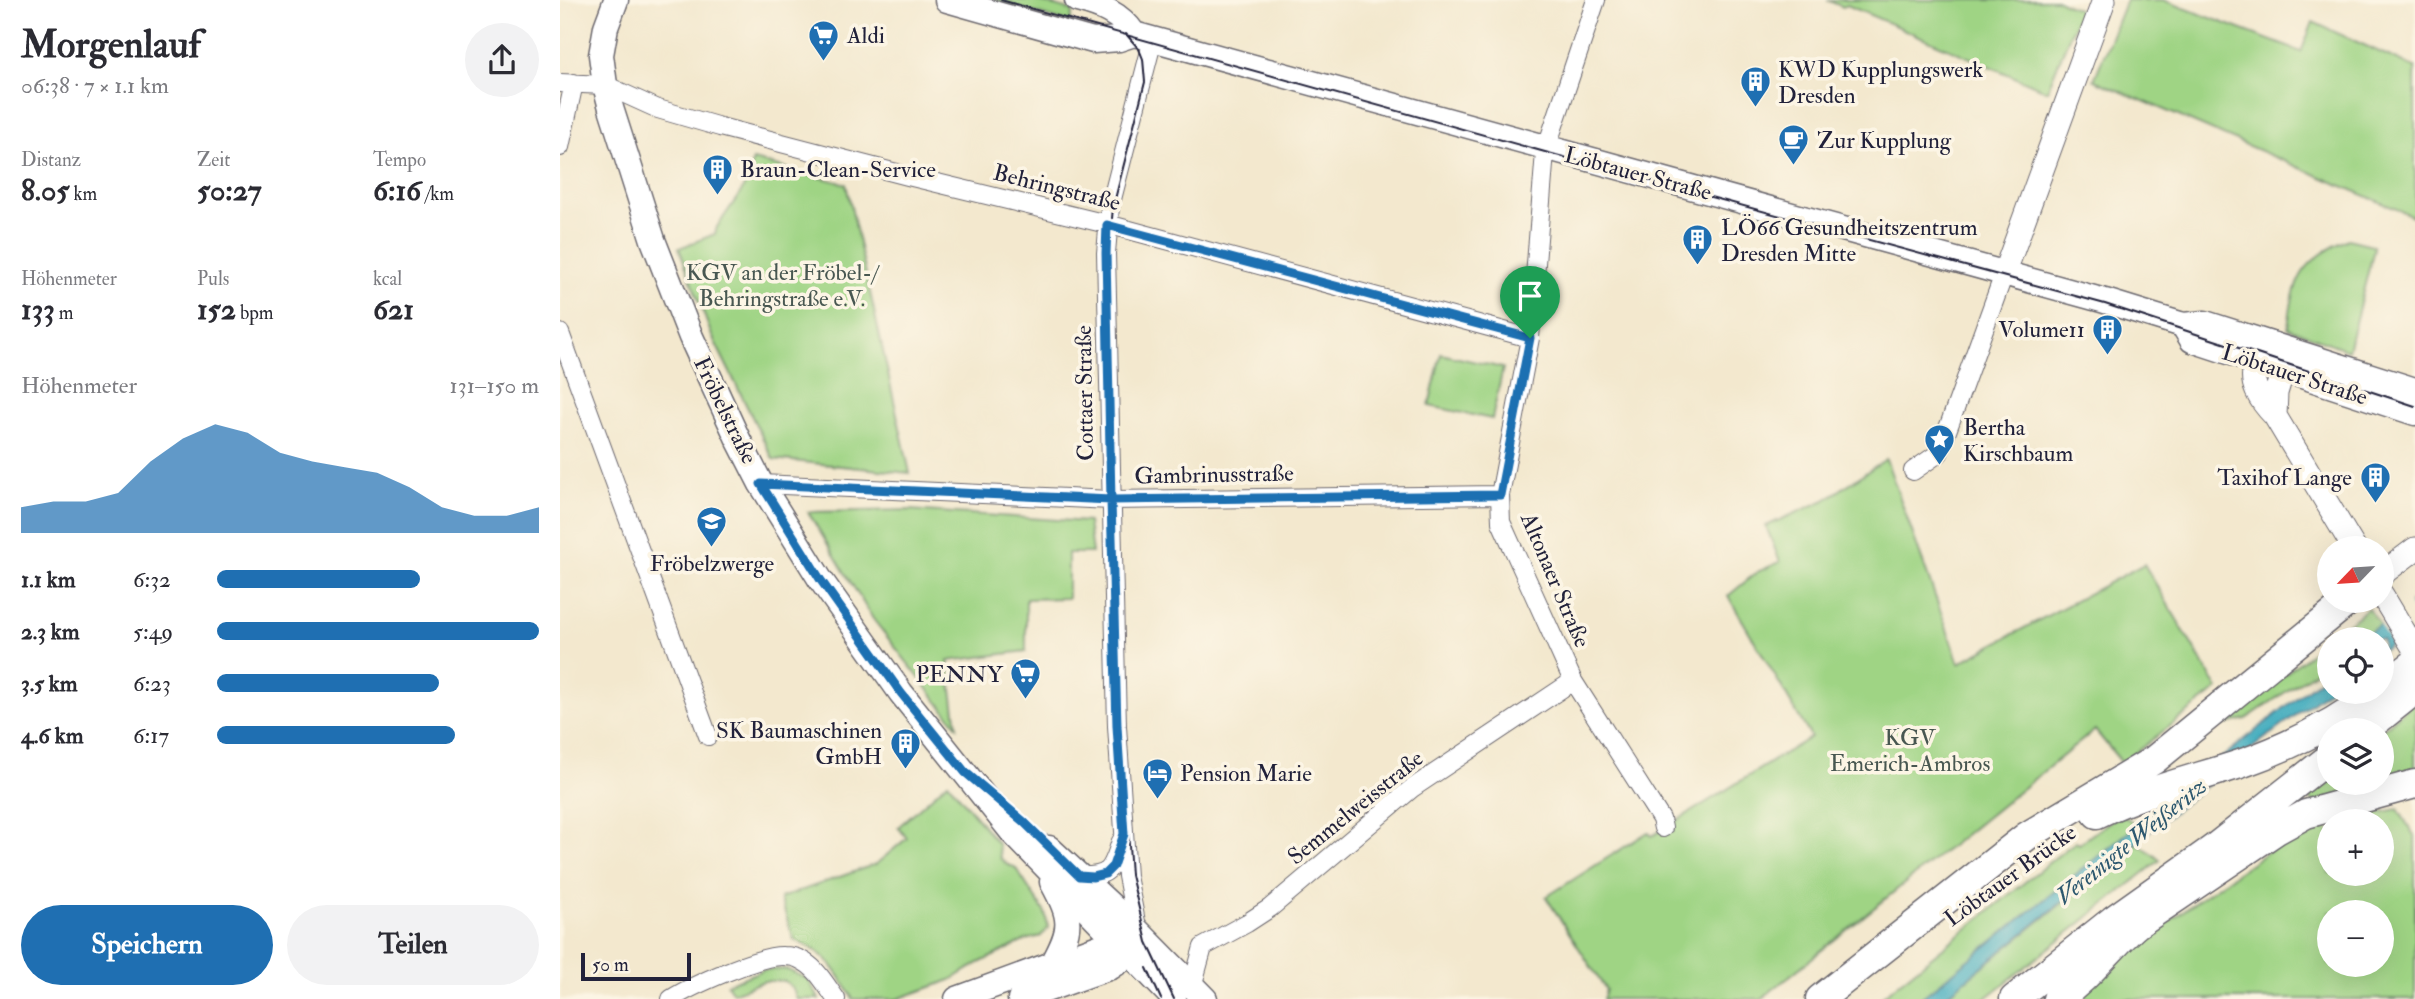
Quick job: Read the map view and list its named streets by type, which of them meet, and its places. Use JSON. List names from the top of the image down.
{
  "streets": {
    "main road": ["Löbtauer Straße", "Fröbelstraße", "Löbtauer Brücke"],
    "street": [
      "Behringstraße",
      "Cottaer Straße",
      "Gambrinusstraße",
      "Altonaer Straße",
      "Semmelweisstraße"
    ]
  },
  "crossings": [
    ["Löbtauer Straße", "Cottaer Straße"],
    ["Löbtauer Straße", "Altonaer Straße"],
    ["Behringstraße", "Cottaer Straße"],
    ["Behringstraße", "Fröbelstraße"],
    ["Behringstraße", "Altonaer Straße"],
    ["Cottaer Straße", "Fröbelstraße"],
    ["Cottaer Straße", "Gambrinusstraße"],
    ["Fröbelstraße", "Gambrinusstraße"],
    ["Fröbelstraße", "Semmelweisstraße"],
    ["Gambrinusstraße", "Altonaer Straße"],
    ["Altonaer Straße", "Semmelweisstraße"]
  ],
  "water": ["Vereinigte Weißeritz"],
  "parks": ["KGV an der Fröbel-/ Behringstraße e.V.", "KGV Emerich-Ambros"],
  "places": {
    "supermarket": ["Aldi", "PENNY"],
    "building": [
      "KWD Kupplungswerk Dresden",
      "Braun-Clean-Service",
      "LÖ66 Gesundheitszentrum Dresden Mitte",
      "Volume11",
      "Taxihof Lange",
      "SK Baumaschinen GmbH"
    ],
    "cafe": ["Zur Kupplung"],
    "place": ["Bertha Kirschbaum"],
    "school or university": ["Fröbelzwerge"],
    "hotel": ["Pension Marie"]
  },
  "scale_bar": "50 m",
  "north": "bottom left",
  "page": {
    "heading": ["Morgenlauf", "06:38 · 7 × 1.1 km"],
    "stats": [
      ["Distanz", "8.05 km"],
      ["Zeit", "50:27"],
      ["Tempo", "6:16 /km"],
      ["Höhenmeter", "133 m"],
      ["Puls", "152 bpm"],
      ["kcal", "621"]
    ],
    "chart": ["Höhenmeter", "131–150 m"],
    "map_buttons": ["+", "−"],
    "list": [
      {
        "name": "1.1 km",
        "note": "6:32"
      },
      {
        "name": "2.3 km",
        "note": "5:49"
      },
      {
        "name": "3.5 km",
        "note": "6:23"
      },
      {
        "name": "4.6 km",
        "note": "6:17"
      }
    ],
    "buttons": ["Speichern", "Teilen"],
    "scale": "50 m"
  }
}
